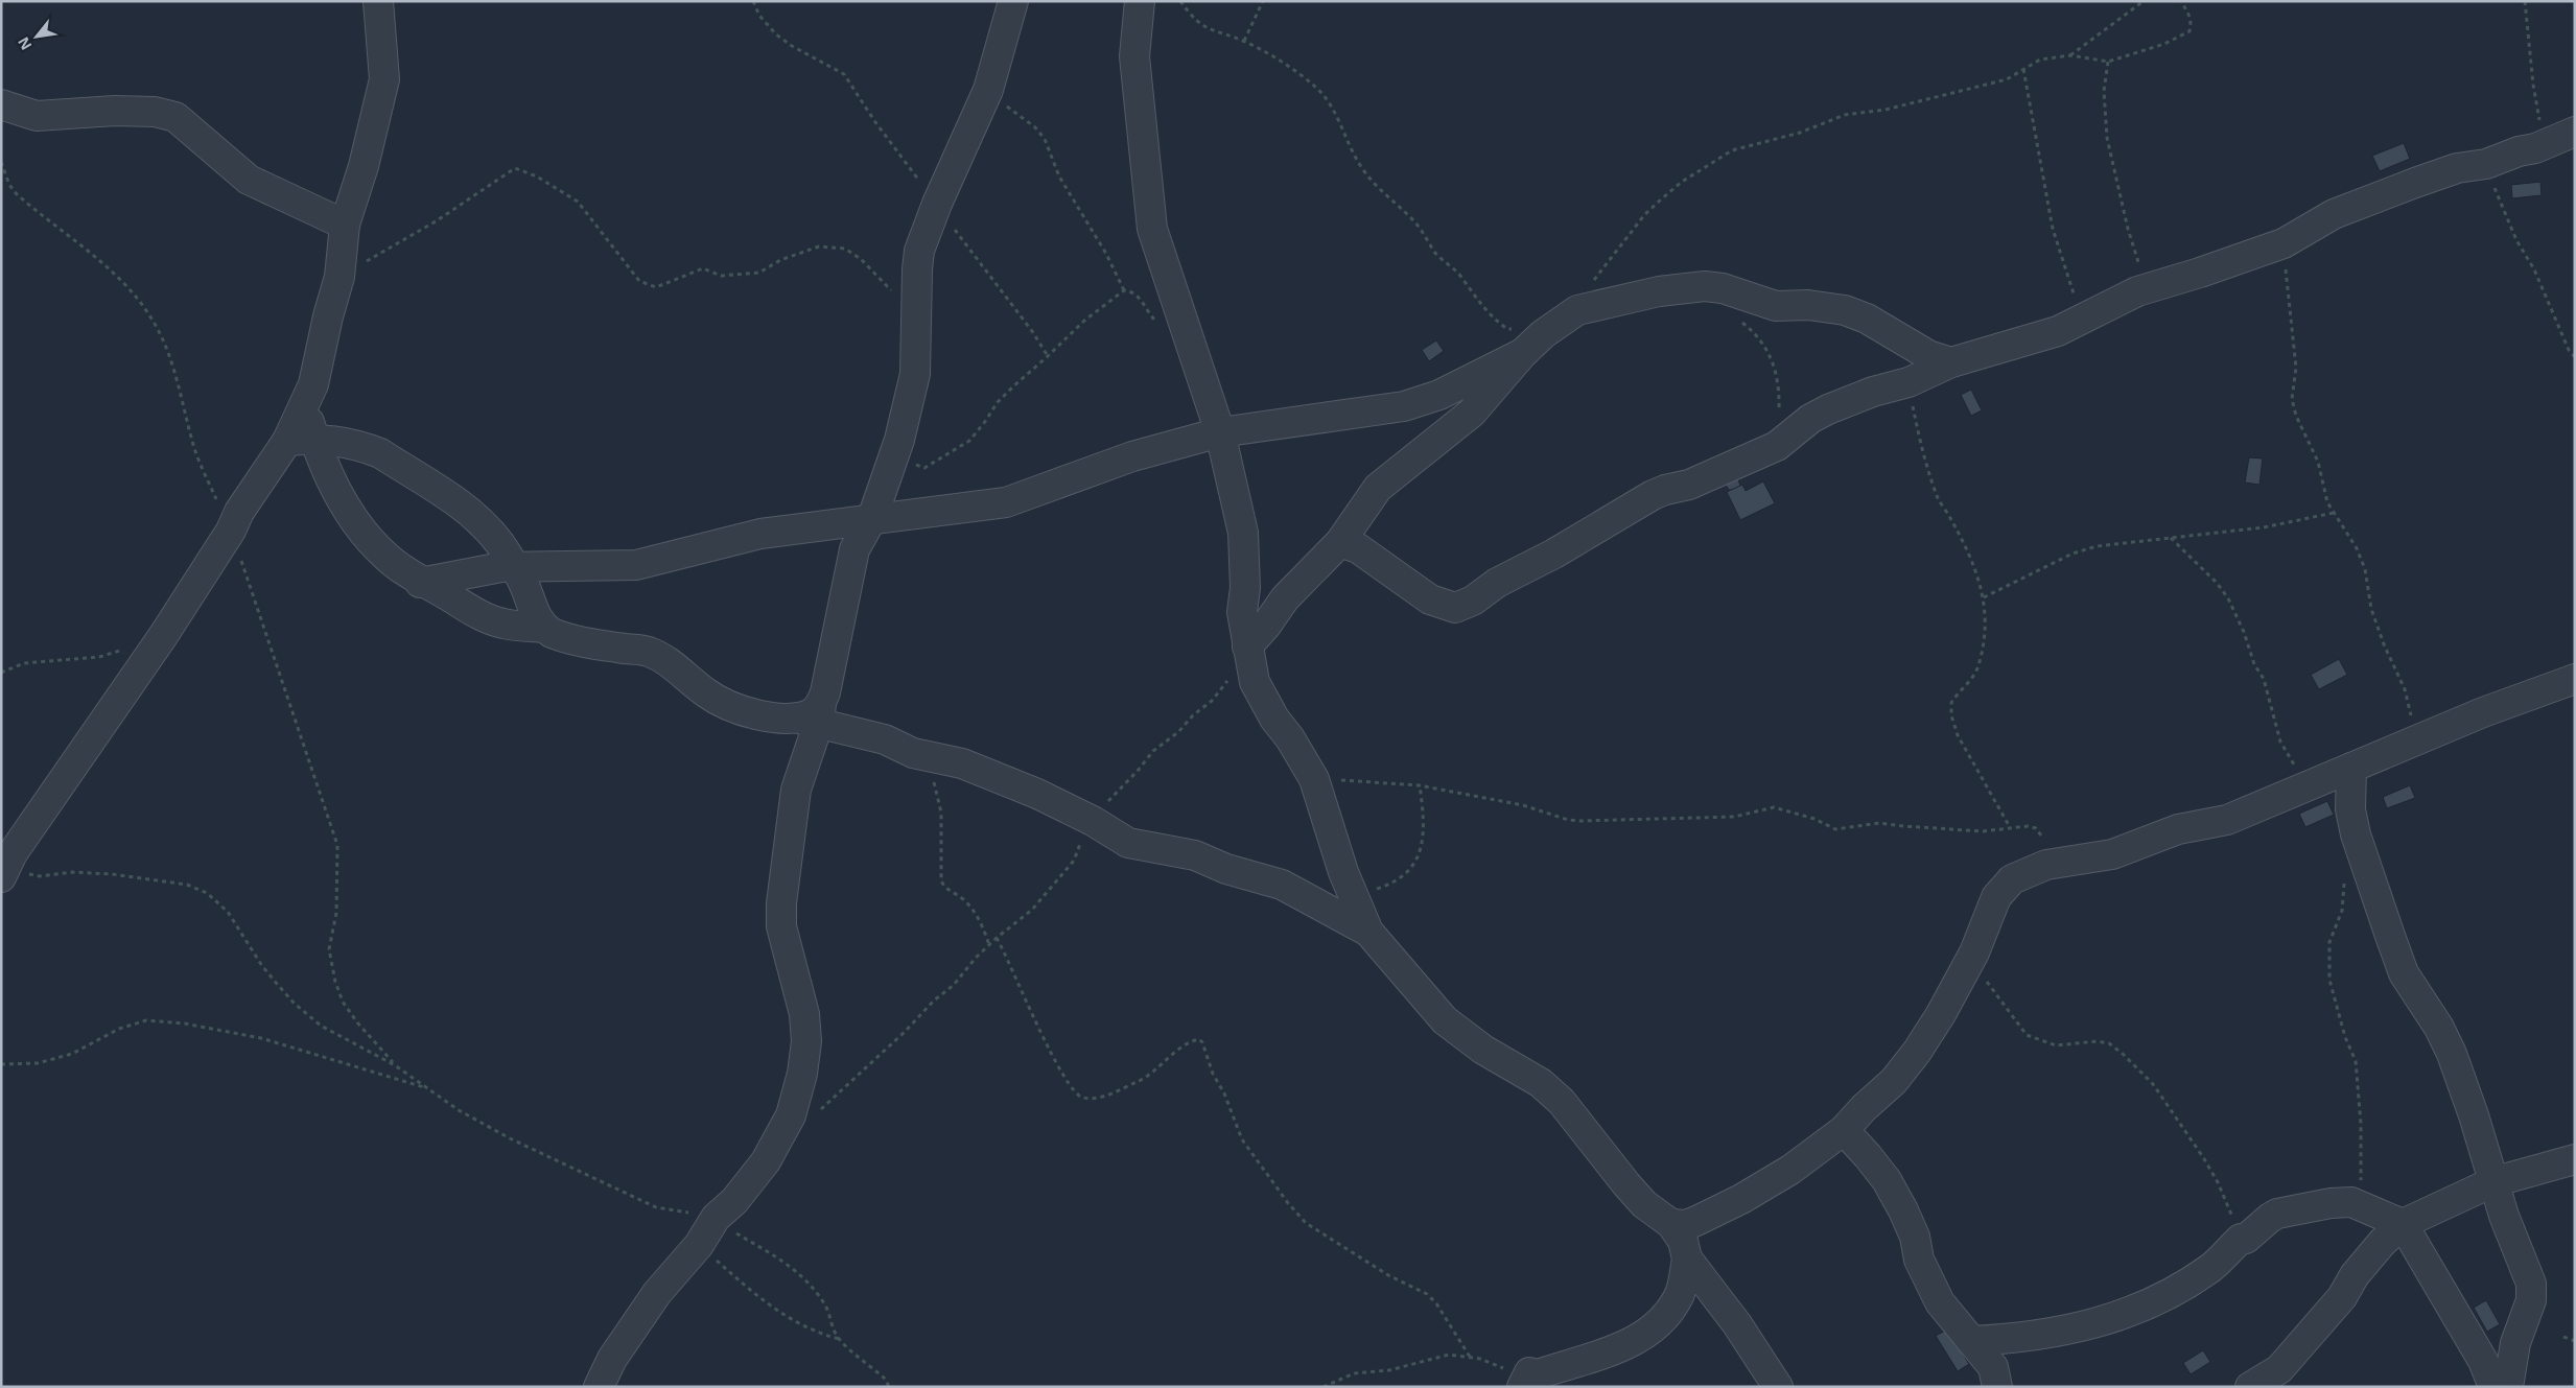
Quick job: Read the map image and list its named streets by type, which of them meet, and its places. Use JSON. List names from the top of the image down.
{
  "north": "bottom left"
}
